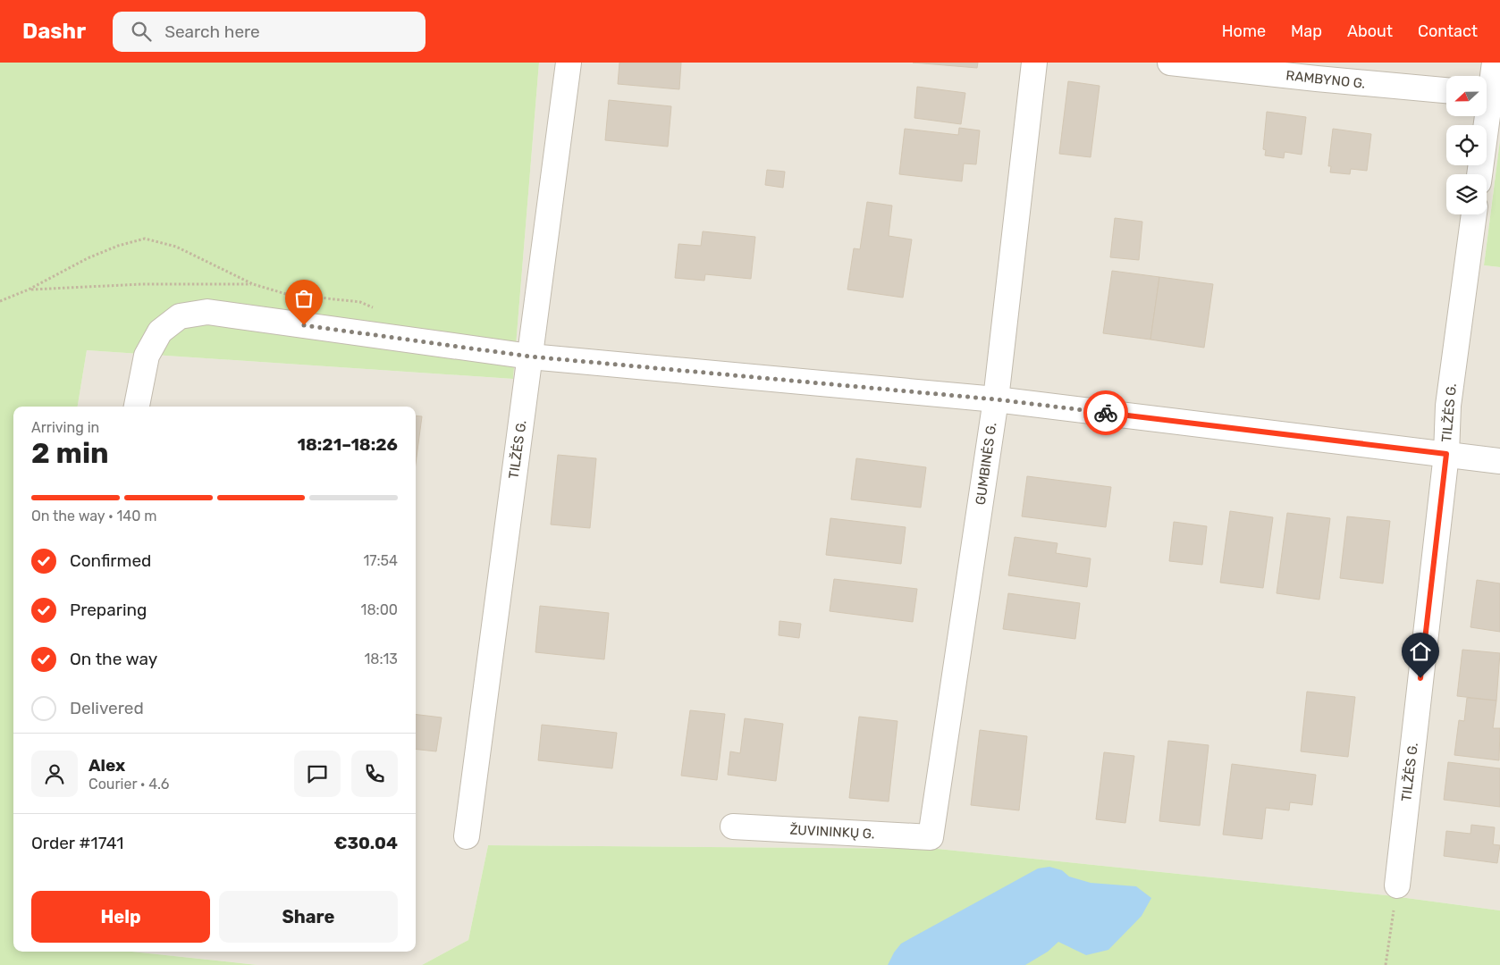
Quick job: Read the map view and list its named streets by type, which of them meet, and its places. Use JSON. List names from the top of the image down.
{
  "streets": {
    "street": [
      "RAMBYNO G.",
      "TILŽĖS G.",
      "GUMBINĖS G.",
      "ŽUVININKŲ G."
    ]
  },
  "crossings": [
    ["GUMBINĖS G.", "ŽUVININKŲ G."]
  ],
  "north": "left",
  "page": {
    "header": "Dashr",
    "search": "Search here",
    "nav": [
      "Home",
      "Map",
      "About",
      "Contact"
    ],
    "heading": ["2 min", "Arriving in", "18:21–18:26"],
    "panel": [
      "Alex",
      "Courier · 4.6",
      "Order #1741",
      "€30.04"
    ],
    "bar": "On the way · 140 m",
    "list": [
      ["Confirmed", "17:54"],
      ["Preparing", "18:00"],
      ["On the way", "18:13"],
      "Delivered"
    ],
    "buttons": ["Help", "Share"]
  }
}
